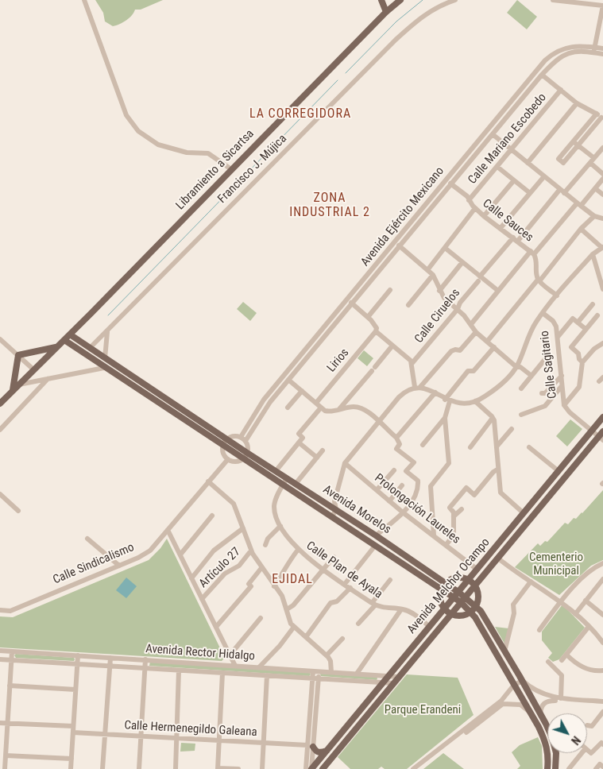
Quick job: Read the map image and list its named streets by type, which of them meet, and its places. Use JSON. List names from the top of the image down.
{
  "streets": {
    "main road": ["Libramiento a Sicartsa", "Avenida Morelos", "Avenida Melchor Ocampo"],
    "street": [
      "Calle Mariano Escobedo",
      "Francisco J. Mújica",
      "Avenida Ejército Mexicano",
      "Calle Sauces",
      "Calle Ciruelos",
      "Lirios",
      "Calle Sagitario",
      "Prolongación Laureles",
      "Calle Sindicalismo",
      "Artículo 27",
      "Calle Plan de Ayala",
      "Avenida Rector Hidalgo",
      "Calle Hermenegildo Galeana"
    ]
  },
  "crossings": [
    ["Calle Mariano Escobedo", "Calle Sauces"],
    ["Francisco J. Mújica", "Avenida Morelos"],
    ["Libramiento a Sicartsa", "Avenida Morelos"],
    ["Avenida Ejército Mexicano", "Calle Sauces"],
    ["Calle Sauces", "Calle Ciruelos"],
    ["Calle Sagitario", "Avenida Melchor Ocampo"],
    ["Prolongación Laureles", "Avenida Melchor Ocampo"],
    ["Avenida Morelos", "Calle Plan de Ayala"],
    ["Avenida Morelos", "Avenida Melchor Ocampo"],
    ["Calle Plan de Ayala", "Avenida Melchor Ocampo"],
    ["Avenida Melchor Ocampo", "Avenida Rector Hidalgo"]
  ],
  "districts": ["LA CORREGIDORA", "ZONA INDUSTRIAL 2", "EJIDAL"],
  "parks": ["Cementerio Municipal", "Parque Erandeni"],
  "north": "bottom right"
}
